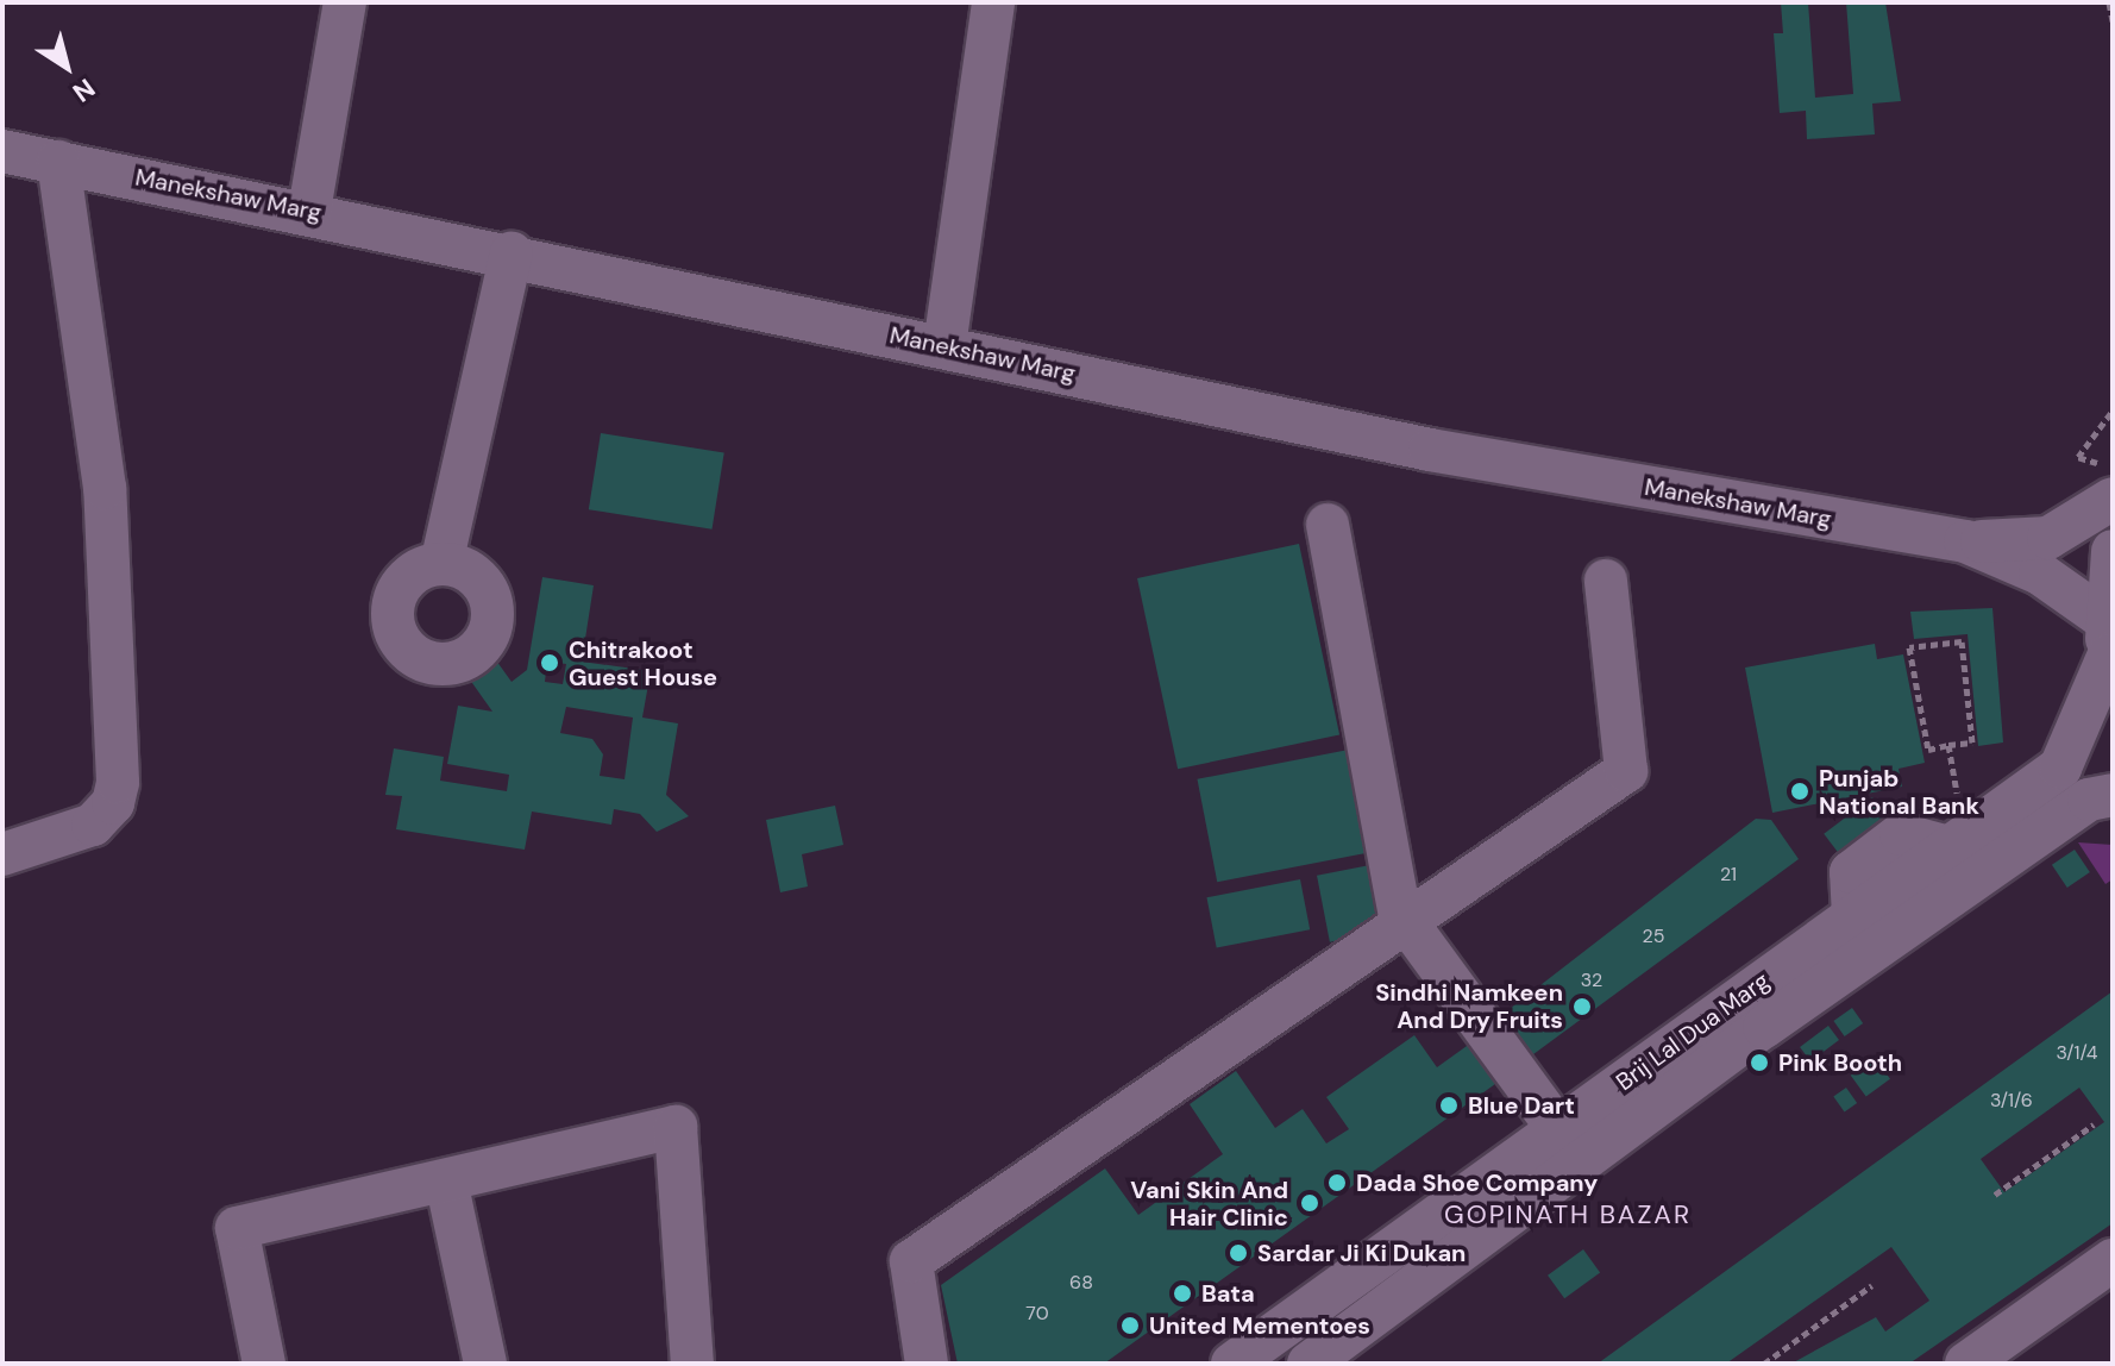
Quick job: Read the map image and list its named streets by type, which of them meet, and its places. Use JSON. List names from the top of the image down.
{
  "streets": {
    "street": ["Manekshaw Marg", "Brij Lal Dua Marg"]
  },
  "crossings": [
    ["Manekshaw Marg", "Brij Lal Dua Marg"]
  ],
  "districts": ["GOPINATH BAZAR"],
  "places": [
    "Chitrakoot Guest House",
    "Punjab National Bank",
    "Sindhi Namkeen And Dry Fruits",
    "Pink Booth",
    "Blue Dart",
    "Dada Shoe Company",
    "Vani Skin And Hair Clinic",
    "Sardar Ji Ki Dukan",
    "Bata",
    "United Mementoes"
  ],
  "house_numbers": [
    "21",
    "25",
    "32",
    "3/1/4",
    "3/1/6",
    "68",
    "70"
  ],
  "north": "bottom right"
}
